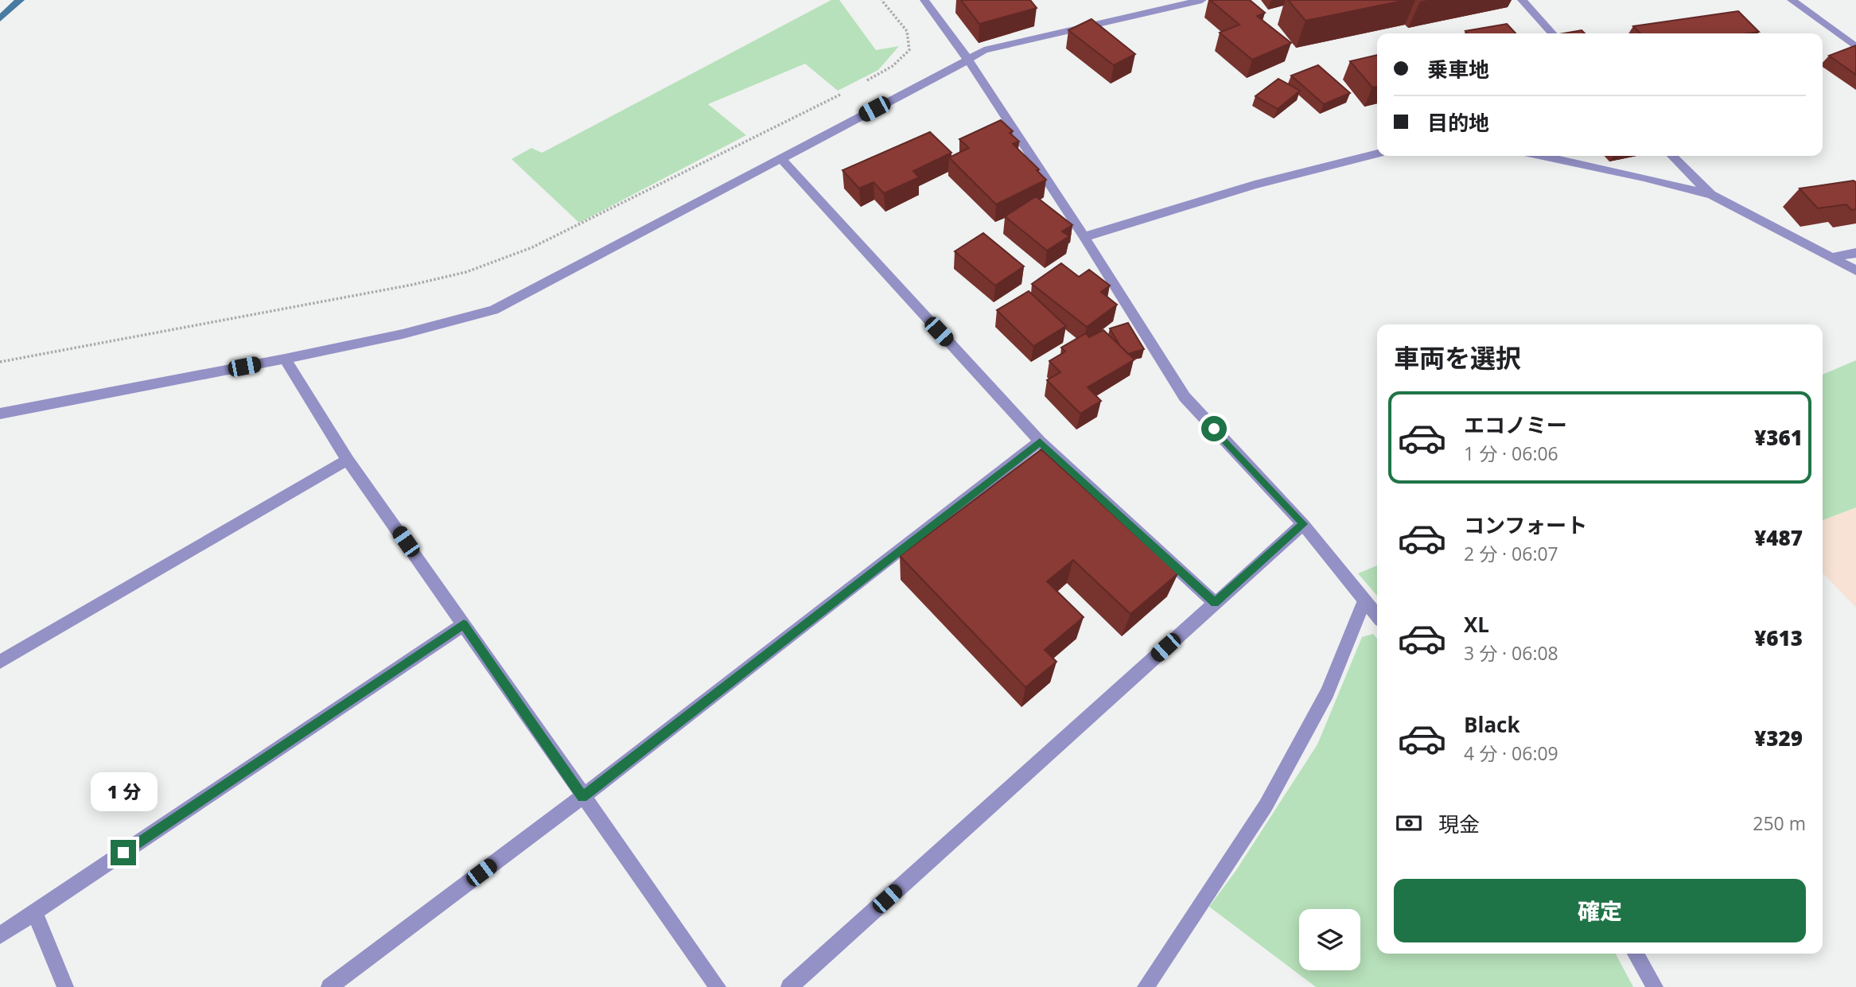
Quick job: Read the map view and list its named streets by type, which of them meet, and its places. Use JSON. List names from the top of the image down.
{
  "page": {
    "banner": ["乗車地", "目的地"],
    "heading": "車両を選択",
    "list": [
      {
        "name": "エコノミー",
        "note": "1 分 · 06:06",
        "value": "¥361"
      },
      {
        "name": "コンフォート",
        "note": "2 分 · 06:07",
        "value": "¥487"
      },
      {
        "name": "XL",
        "note": "3 分 · 06:08",
        "value": "¥613"
      },
      {
        "name": "Black",
        "note": "4 分 · 06:09",
        "value": "¥329"
      }
    ],
    "bubble": "1 分",
    "pay": ["現金", "250 m"],
    "buttons": "確定"
  }
}
